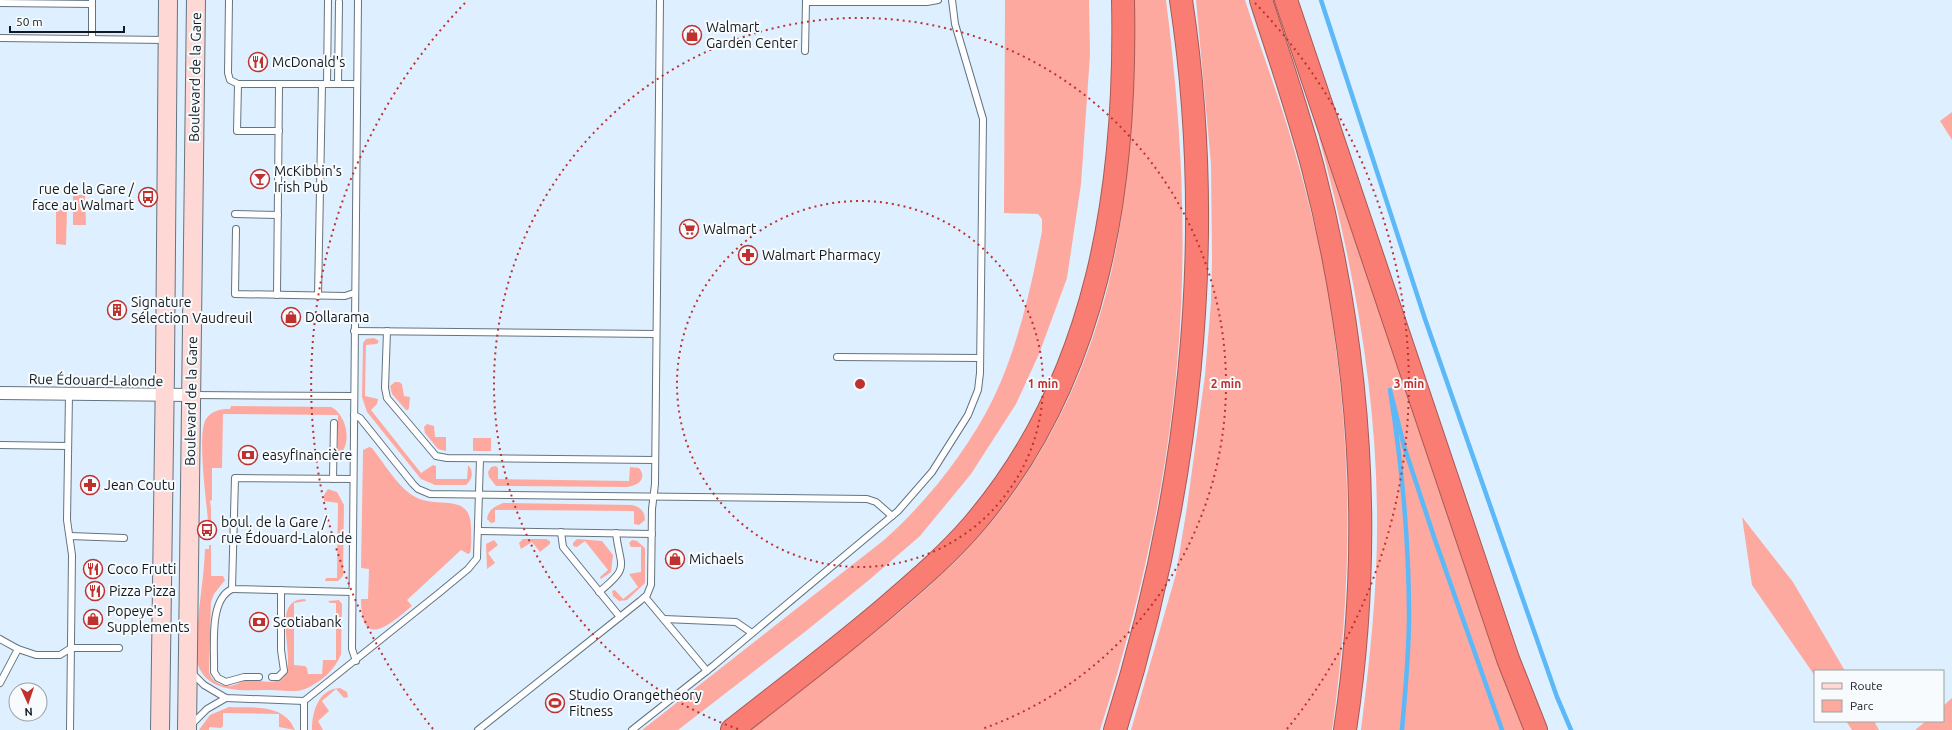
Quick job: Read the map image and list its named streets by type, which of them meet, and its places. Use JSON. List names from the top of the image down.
{
  "streets": {
    "main road": ["Boulevard de la Gare"],
    "street": ["Rue Édouard-Lalonde"]
  },
  "crossings": [
    ["Boulevard de la Gare", "Rue Édouard-Lalonde"]
  ],
  "places": {
    "shop": [
      "Walmart Garden Center",
      "Dollarama",
      "Michaels",
      "Popeye's Supplements"
    ],
    "restaurant": ["McDonald's", "Coco Frutti", "Pizza Pizza"],
    "bar": ["McKibbin's Irish Pub"],
    "bus stop": ["rue de la Gare / face au Walmart", "boul. de la Gare / rue Édouard-Lalonde"],
    "supermarket": ["Walmart"],
    "pharmacy": ["Walmart Pharmacy", "Jean Coutu"],
    "building": ["Signature Sélection Vaudreuil"],
    "bank": ["easyfinancière", "Scotiabank"],
    "sports": ["Studio Orangetheory Fitness"]
  },
  "legend": ["Route", "Parc"],
  "scale_bar": "50 m",
  "north": "bottom",
  "rings": ["1 min", "2 min", "3 min"]
}
